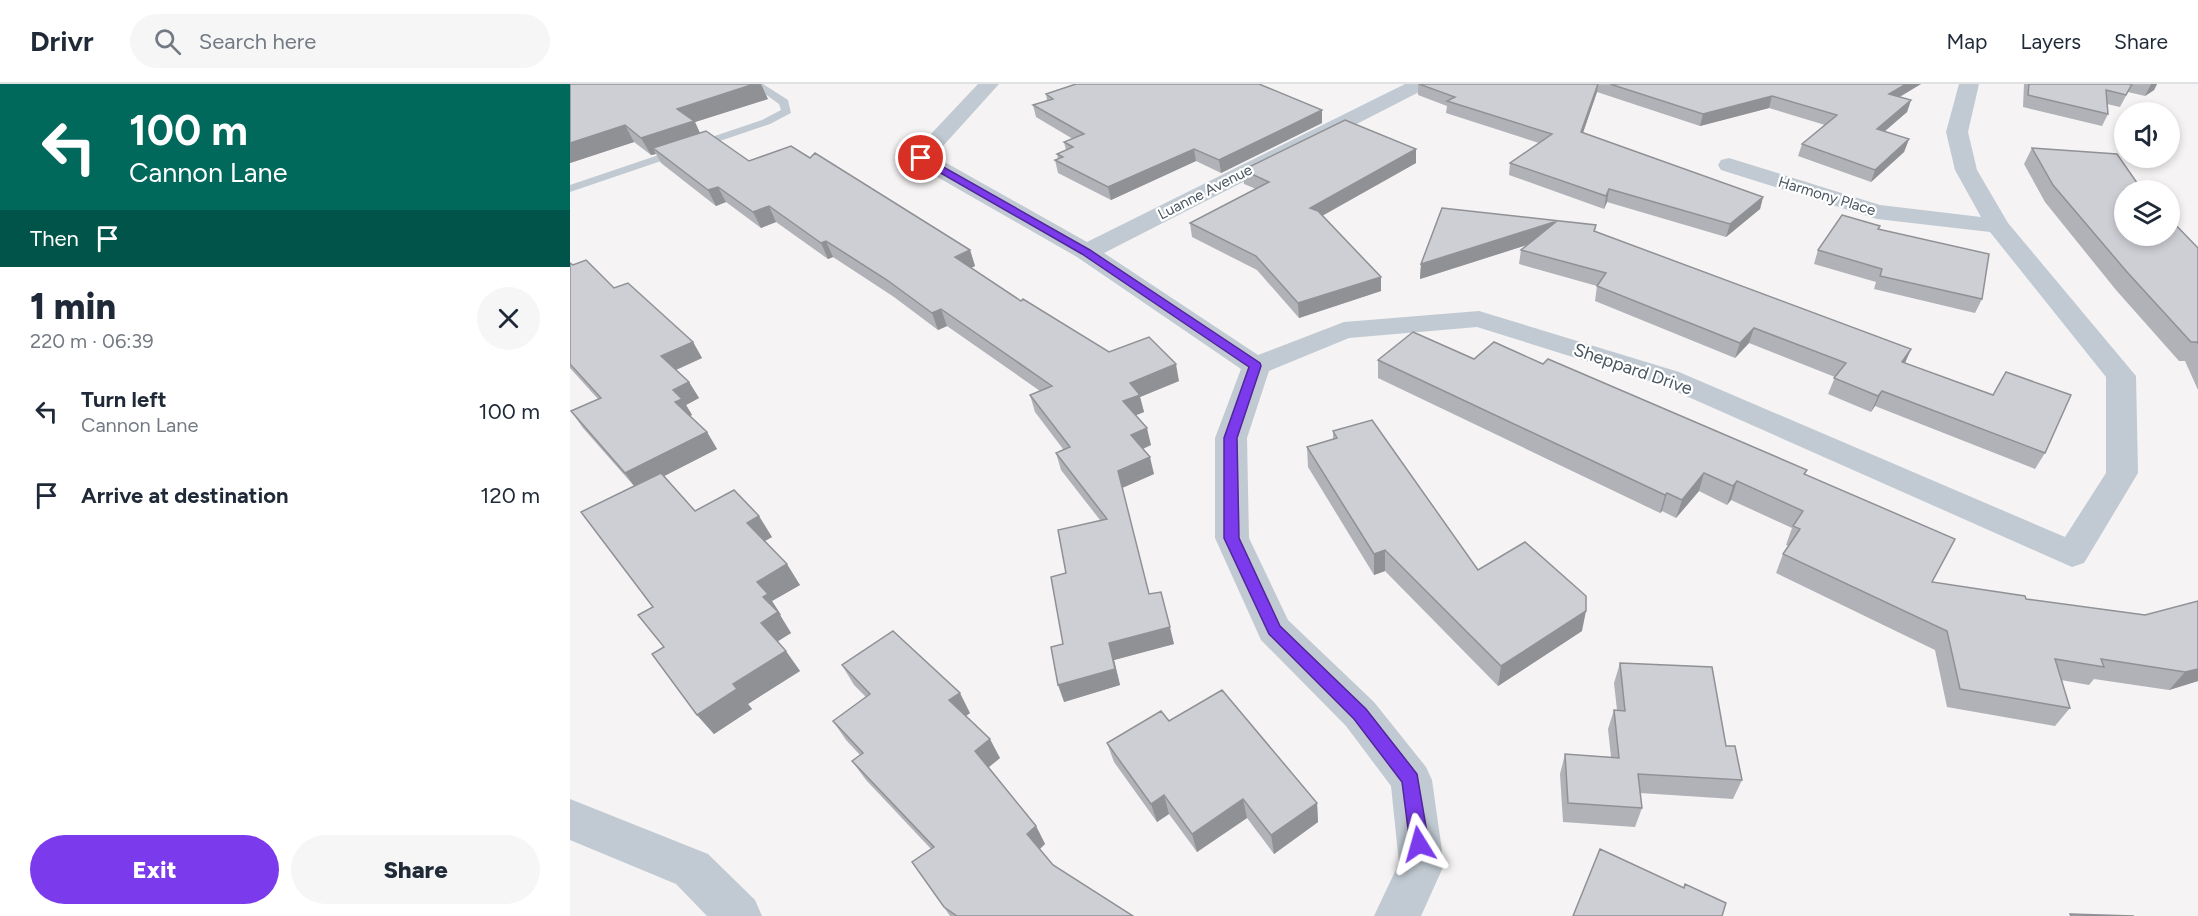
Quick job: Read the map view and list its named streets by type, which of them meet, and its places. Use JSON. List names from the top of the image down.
{
  "streets": {
    "street": ["Luanne Avenue", "Harmony Place", "Sheppard Drive"]
  },
  "crossings": [
    ["Harmony Place", "Sheppard Drive"]
  ],
  "page": {
    "header": "Drivr",
    "search": "Search here",
    "nav": ["Map", "Layers", "Share"],
    "turn": ["100 m", "Cannon Lane"],
    "then": "Then",
    "heading": ["1 min", "220 m · 06:39"],
    "list": [
      {
        "name": "Turn left",
        "note": "Cannon Lane",
        "value": "100 m"
      },
      {
        "name": "Arrive at destination",
        "value": "120 m"
      }
    ],
    "buttons": ["Exit", "Share"]
  }
}
